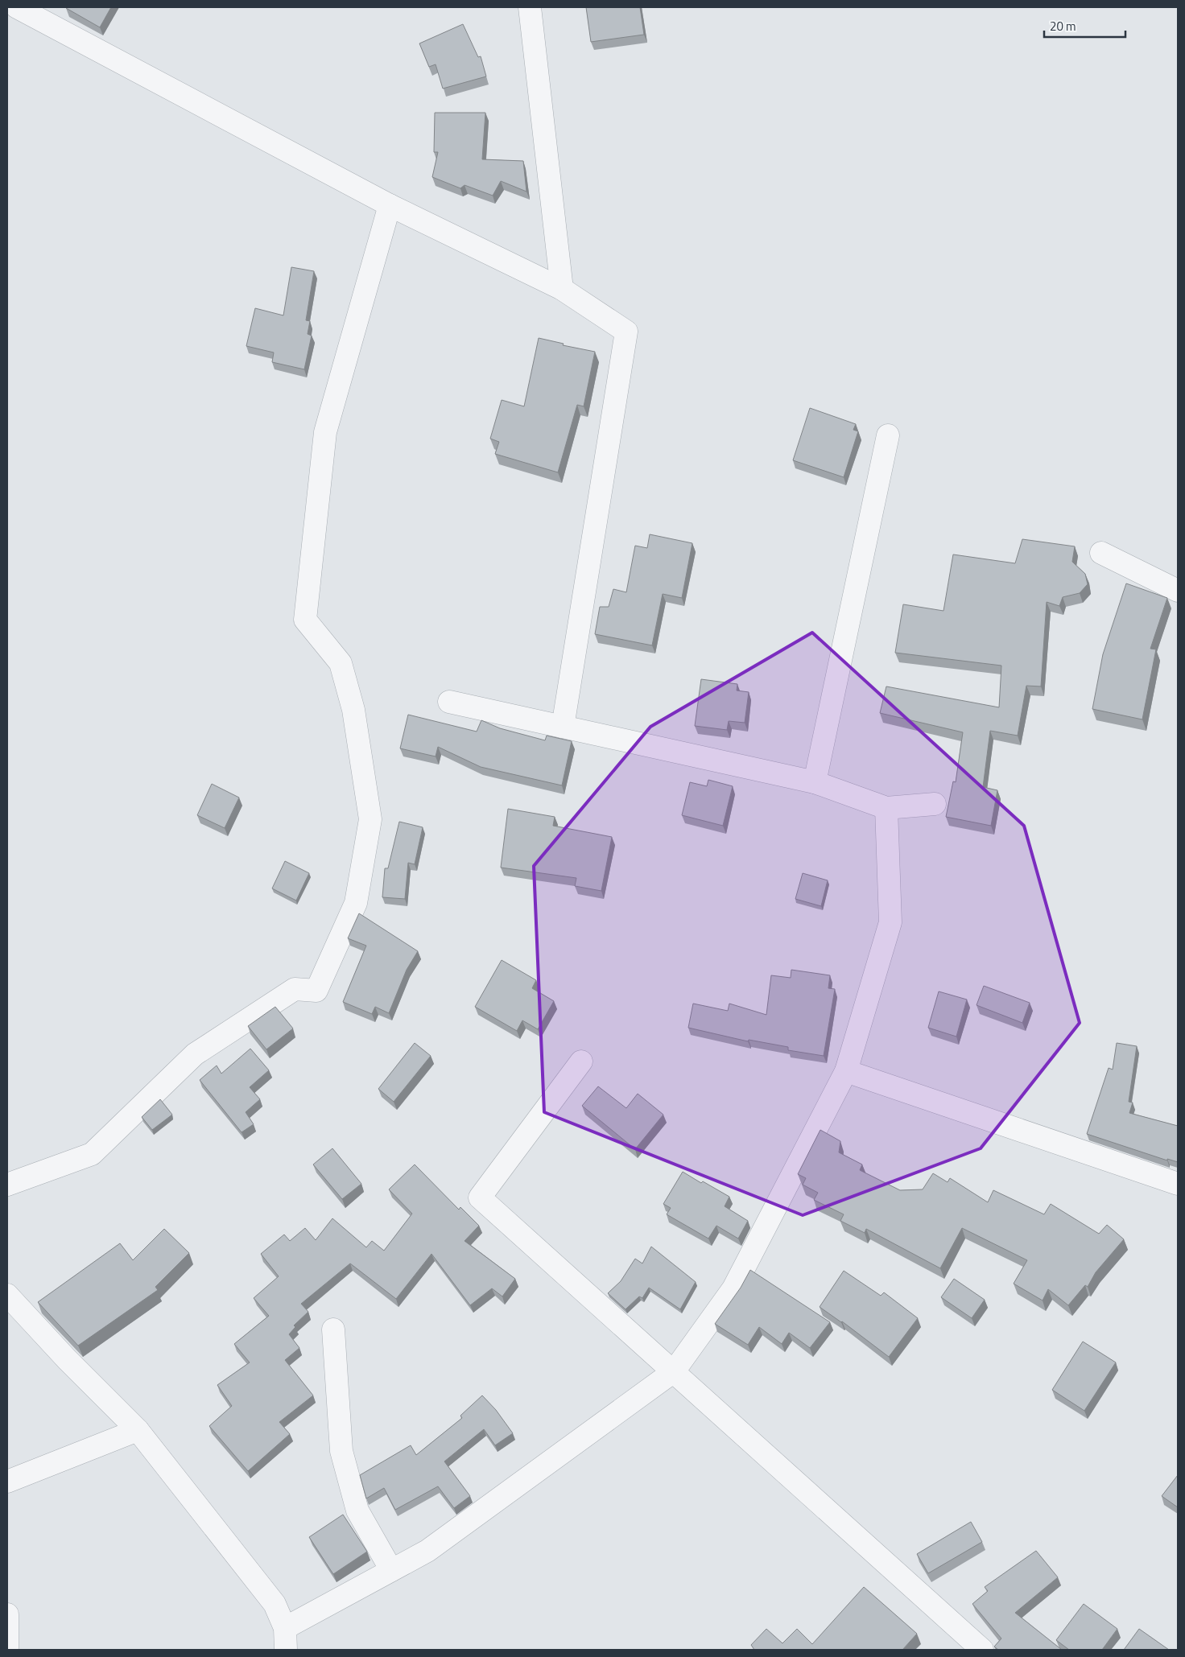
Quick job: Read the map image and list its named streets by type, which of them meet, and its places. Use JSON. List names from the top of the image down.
{
  "scale_bar": "20 m"
}
